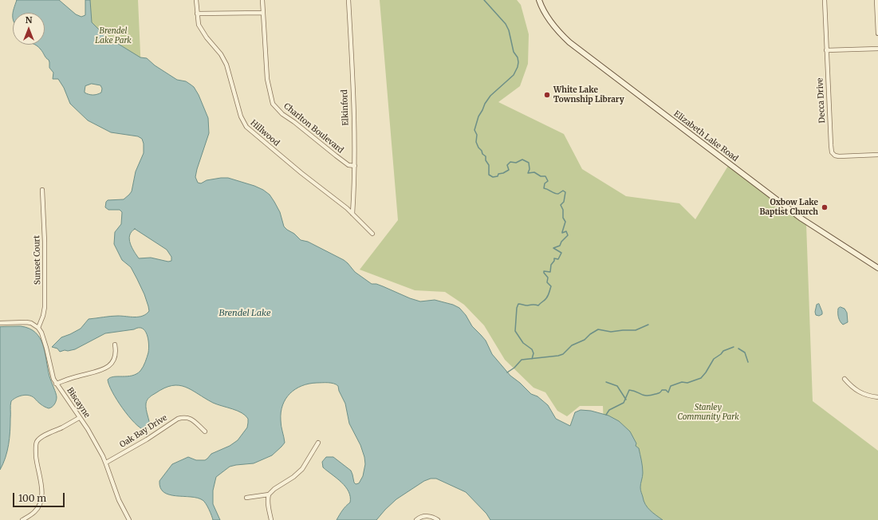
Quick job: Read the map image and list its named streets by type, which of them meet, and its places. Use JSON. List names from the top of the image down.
{
  "streets": {
    "street": [
      "Decca Drive",
      "Elkinford",
      "Charlton Boulevard",
      "Hillwood",
      "Elizabeth Lake Road",
      "Sunset Court",
      "Biscayne",
      "Oak Bay Drive"
    ]
  },
  "crossings": [
    ["Elkinford", "Charlton Boulevard"],
    ["Elkinford", "Hillwood"],
    ["Sunset Court", "Biscayne"],
    ["Biscayne", "Oak Bay Drive"]
  ],
  "water": ["Brendel Lake"],
  "parks": ["Brendel Lake Park", "Stanley Community Park"],
  "places": ["White Lake Township Library", "Oxbow Lake Baptist Church"],
  "scale_bar": "100 m",
  "north": "top"
}
